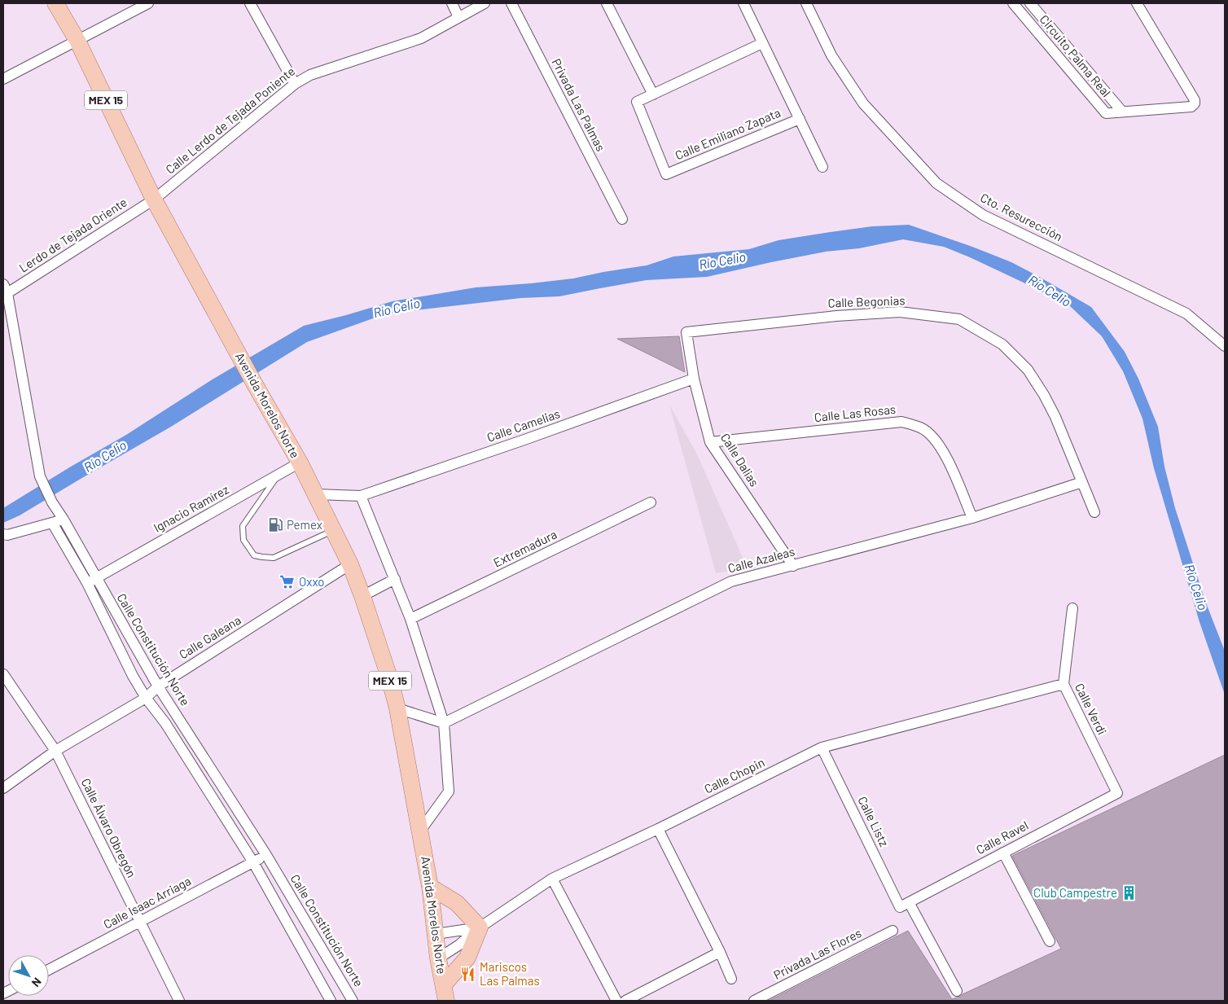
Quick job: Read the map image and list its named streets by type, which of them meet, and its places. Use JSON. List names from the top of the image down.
{
  "streets": {
    "main road": ["MEX 15", "Avenida Morelos Norte"],
    "street": [
      "Circuito Palma Real",
      "Privada Las Palmas",
      "Calle Lerdo de Tejada Poniente",
      "Calle Emiliano Zapata",
      "Cto. Resurección",
      "Lerdo de Tejada Oriente",
      "Calle Begonias",
      "Calle Las Rosas",
      "Calle Camelias",
      "Calle Dalias",
      "Ignacio Ramírez",
      "Extremadura",
      "Calle Azaleas",
      "Calle Galeana",
      "Calle Constitución Norte",
      "Calle Verdi",
      "Calle Chopin",
      "Calle Listz",
      "Calle Álvaro Obregón",
      "Calle Ravel",
      "Calle Isaac Arriaga",
      "Privada Las Flores"
    ]
  },
  "crossings": [
    ["Calle Lerdo de Tejada Poniente", "Lerdo de Tejada Oriente"],
    ["Calle Lerdo de Tejada Poniente", "Avenida Morelos Norte"],
    ["Lerdo de Tejada Oriente", "Avenida Morelos Norte"],
    ["Lerdo de Tejada Oriente", "Calle Constitución Norte"],
    ["Calle Begonias", "Calle Dalias"],
    ["Calle Begonias", "Calle Azaleas"],
    ["Avenida Morelos Norte", "Ignacio Ramírez"],
    ["Avenida Morelos Norte", "Calle Galeana"],
    ["Avenida Morelos Norte", "Calle Chopin"],
    ["Calle Las Rosas", "Calle Dalias"],
    ["Calle Las Rosas", "Calle Azaleas"],
    ["Calle Camelias", "Calle Dalias"],
    ["Calle Dalias", "Calle Azaleas"],
    ["Ignacio Ramírez", "Calle Constitución Norte"],
    ["Calle Galeana", "Calle Constitución Norte"],
    ["Calle Galeana", "Calle Álvaro Obregón"],
    ["Calle Constitución Norte", "Calle Isaac Arriaga"],
    ["Calle Verdi", "Calle Chopin"],
    ["Calle Verdi", "Calle Ravel"],
    ["Calle Chopin", "Calle Listz"],
    ["Calle Listz", "Calle Ravel"],
    ["Calle Álvaro Obregón", "Calle Isaac Arriaga"]
  ],
  "water": ["Río Celio"],
  "places": {
    "fuel station": ["Pemex"],
    "supermarket": ["Oxxo"],
    "building": ["Club Campestre"],
    "restaurant": ["Mariscos Las Palmas"]
  },
  "north": "bottom right"
}
